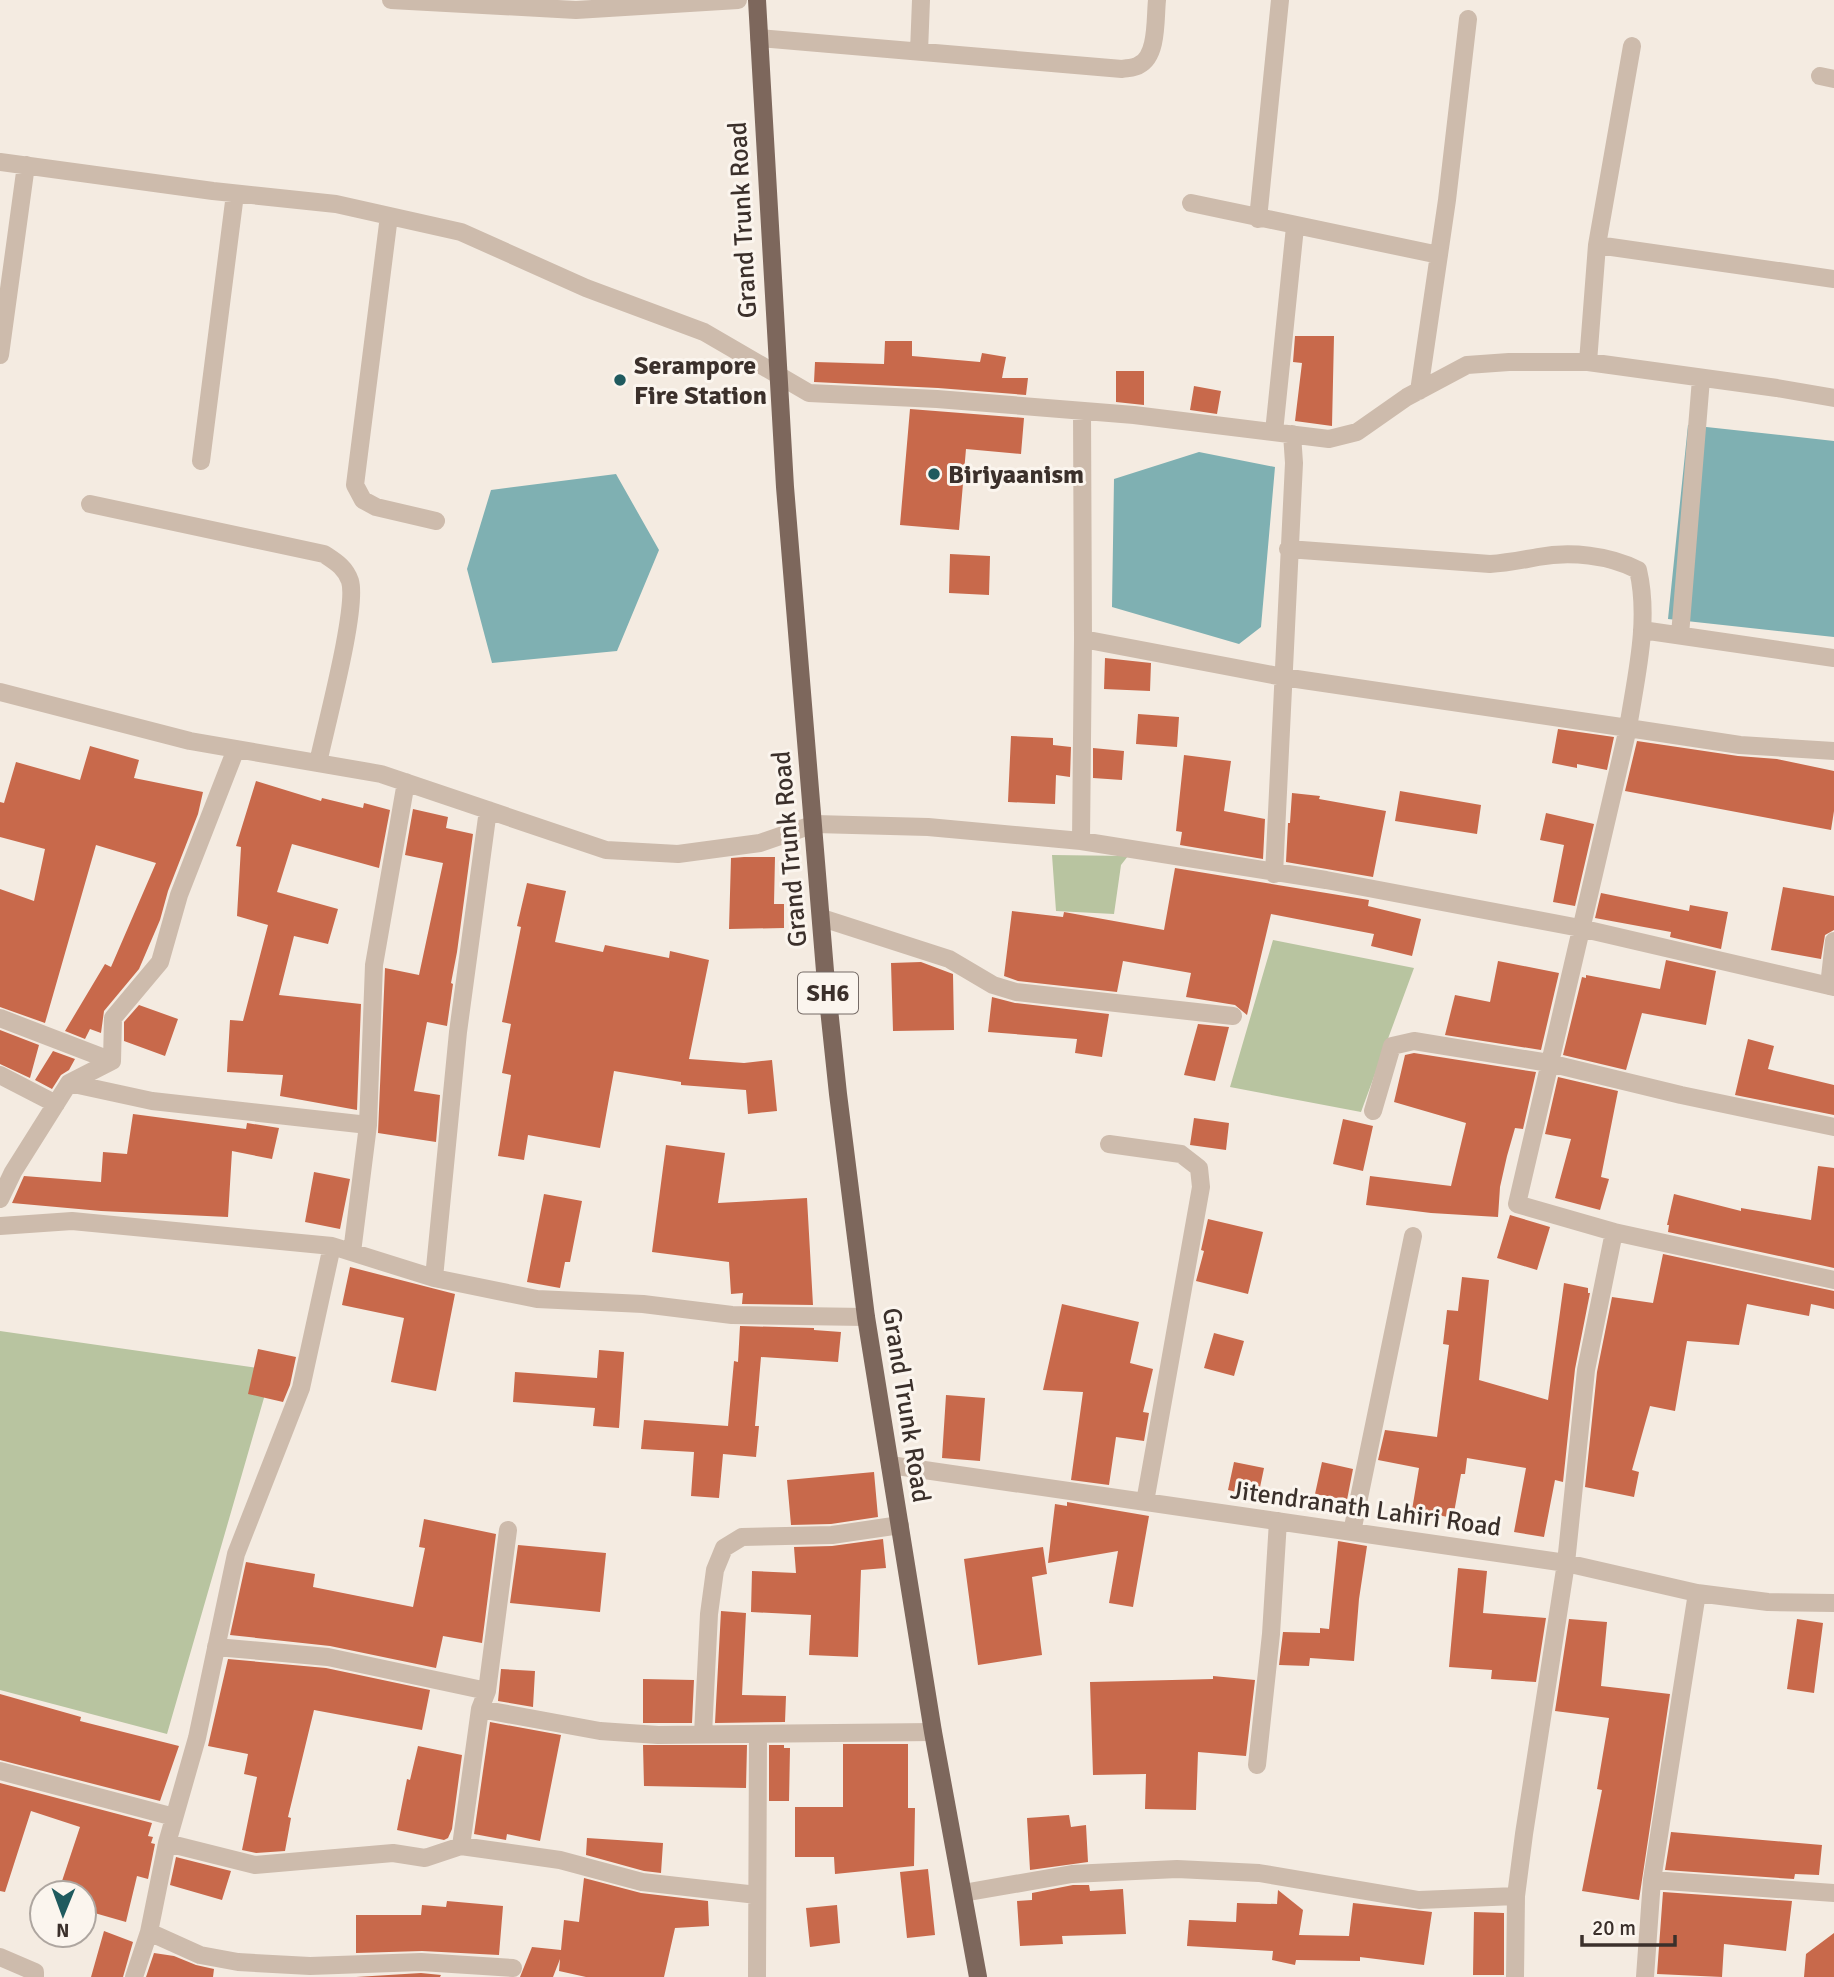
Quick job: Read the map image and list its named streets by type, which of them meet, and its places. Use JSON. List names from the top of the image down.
{
  "streets": {
    "main road": ["Grand Trunk Road", "SH6"],
    "street": ["Jitendranath Lahiri Road"]
  },
  "crossings": [
    ["Grand Trunk Road", "Jitendranath Lahiri Road"]
  ],
  "places": ["Serampore Fire Station", "Biriyaanism"],
  "scale_bar": "20 m",
  "north": "bottom"
}
